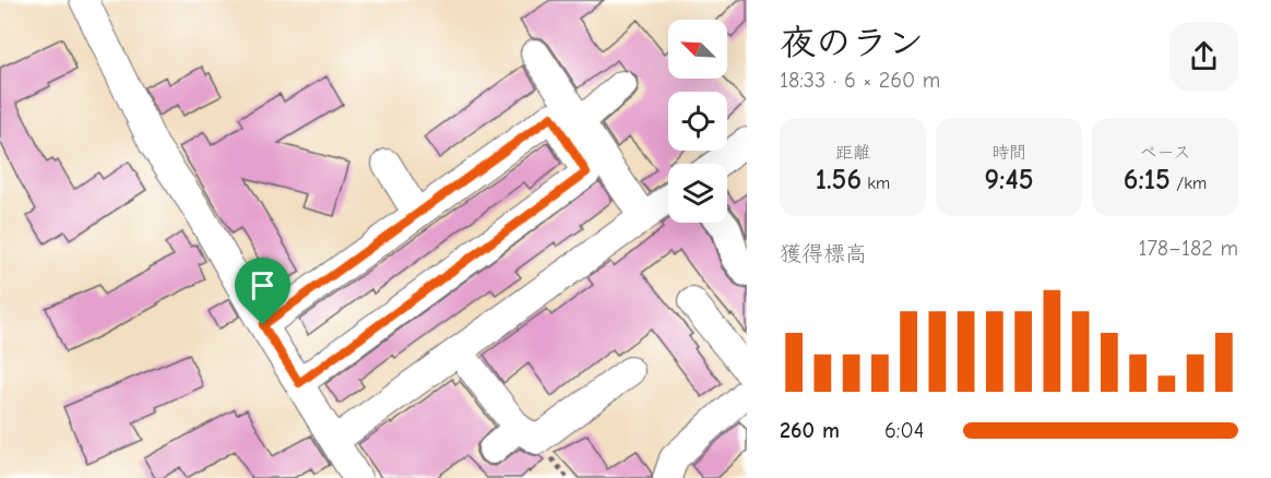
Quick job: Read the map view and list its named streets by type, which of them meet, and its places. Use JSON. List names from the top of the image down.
{
  "north": "top left",
  "page": {
    "heading": ["夜のラン", "18:33 · 6 × 260 m"],
    "stats": [
      ["距離", "1.56 km"],
      ["時間", "9:45"],
      ["ペース", "6:15 /km"]
    ],
    "chart": ["獲得標高", "178–182 m"],
    "list": [
      {
        "name": "260 m",
        "note": "6:04"
      }
    ]
  }
}
